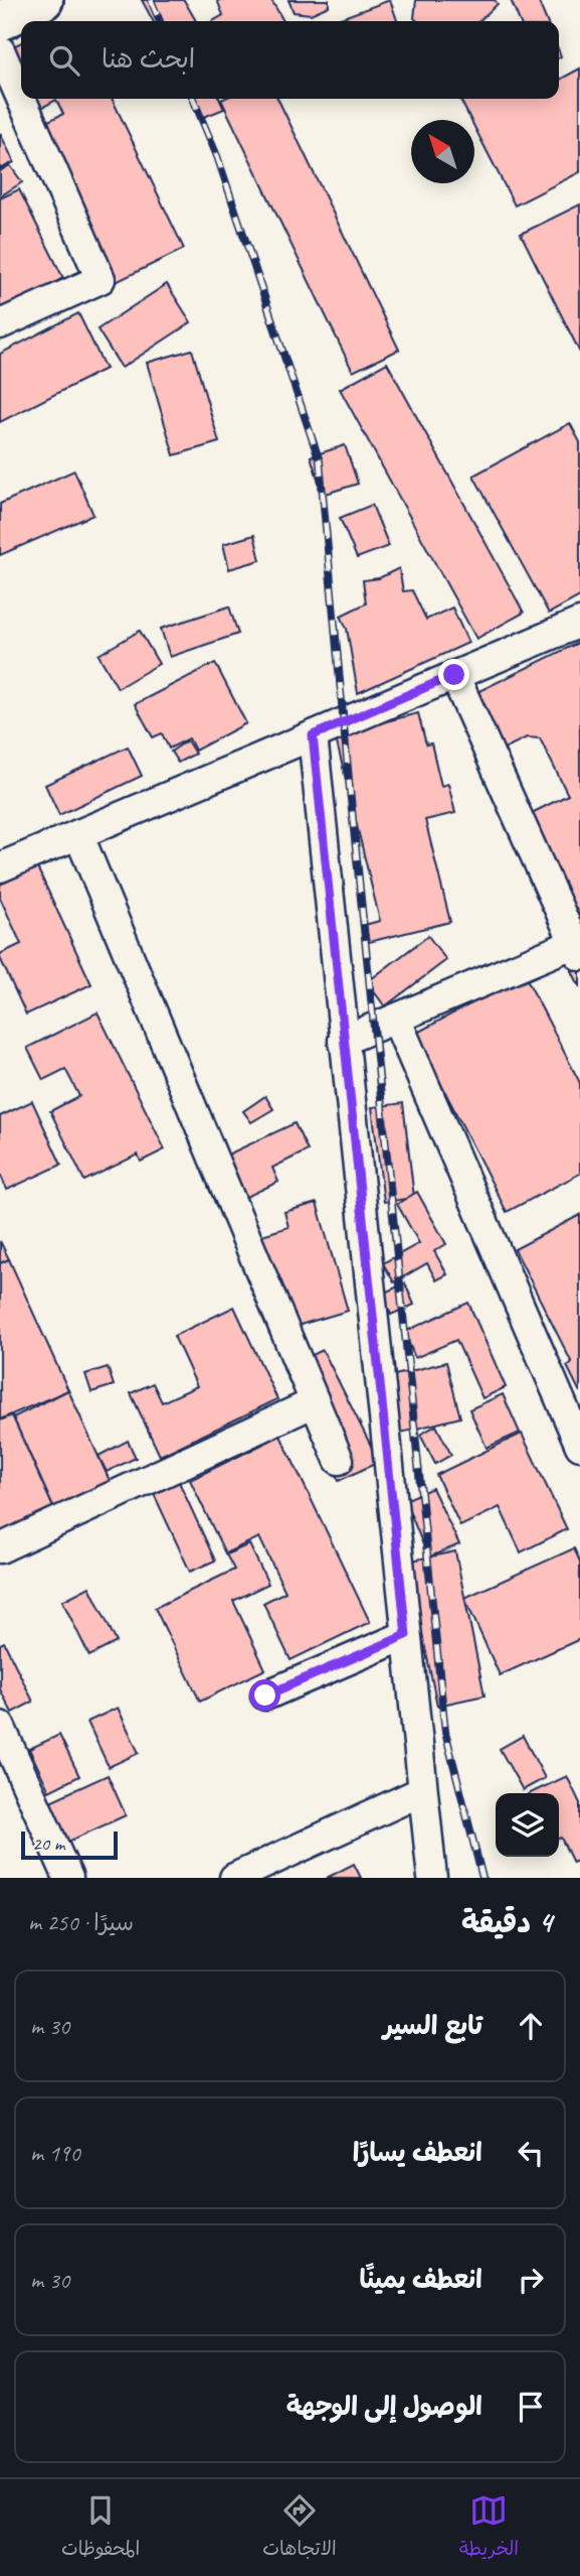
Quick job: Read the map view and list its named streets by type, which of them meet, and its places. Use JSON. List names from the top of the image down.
{
  "scale_bar": "20 m",
  "north": "top left",
  "page": {
    "search": "ابحث هنا",
    "scale": "20 m",
    "heading": ["4 دقيقة", "سيرًا · 250 m"],
    "list": [
      ["تابع السير", "30 m"],
      ["انعطف يسارًا", "190 m"],
      ["انعطف يمينًا", "30 m"],
      "الوصول إلى الوجهة"
    ],
    "nav": ["الخريطة", "الاتجاهات", "المحفوظات"]
  }
}
